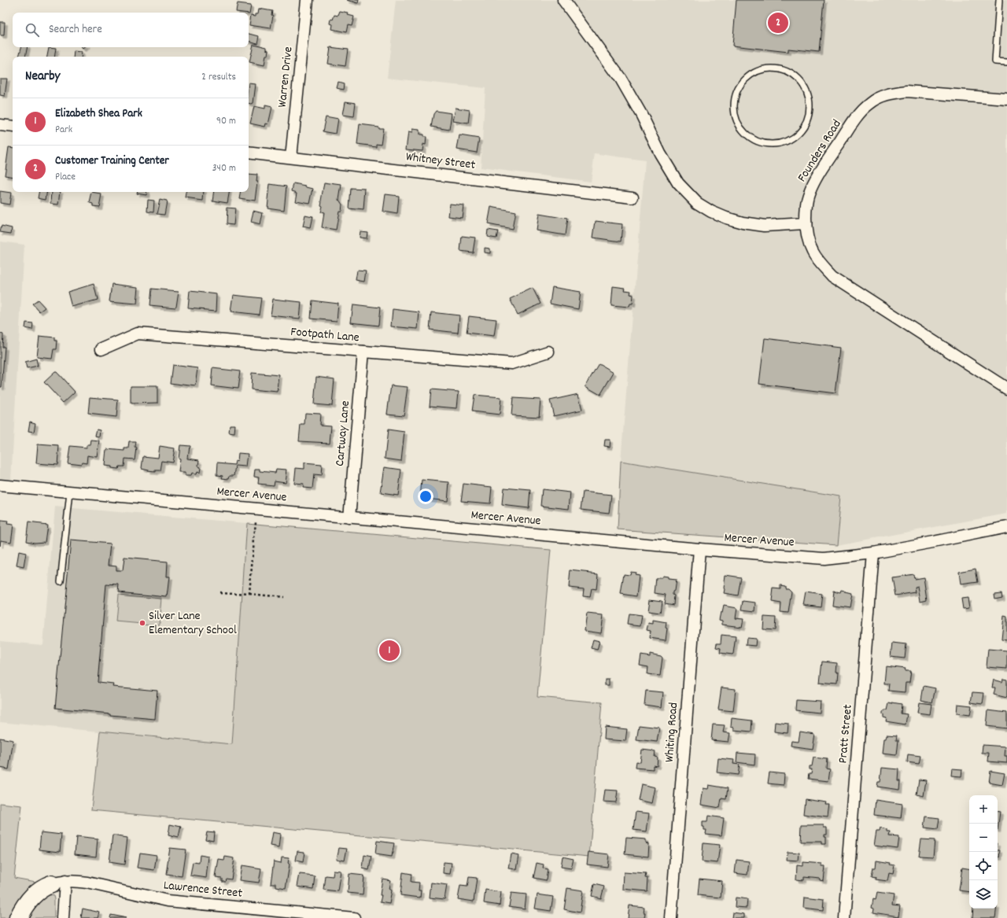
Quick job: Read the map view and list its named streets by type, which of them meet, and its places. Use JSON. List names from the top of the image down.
{
  "streets": {
    "street": [
      "Warren Drive",
      "Founders Road",
      "Whitney Street",
      "Footpath Lane",
      "Cartway Lane",
      "Mercer Avenue",
      "Whiting Road",
      "Pratt Street",
      "Lawrence Street"
    ]
  },
  "crossings": [
    ["Warren Drive", "Whitney Street"],
    ["Footpath Lane", "Cartway Lane"],
    ["Cartway Lane", "Mercer Avenue"],
    ["Mercer Avenue", "Whiting Road"],
    ["Mercer Avenue", "Pratt Street"]
  ],
  "places": ["Silver Lane Elementary School"],
  "page": {
    "pins": ["2", "1"],
    "search": "Search here",
    "heading": ["Nearby", "2 results"],
    "list": [
      {
        "mark": "1",
        "name": "Elizabeth Shea Park",
        "note": "Park",
        "value": "90 m"
      },
      {
        "mark": "2",
        "name": "Customer Training Center",
        "note": "Place",
        "value": "340 m"
      }
    ],
    "map_buttons": ["+", "−"]
  }
}
